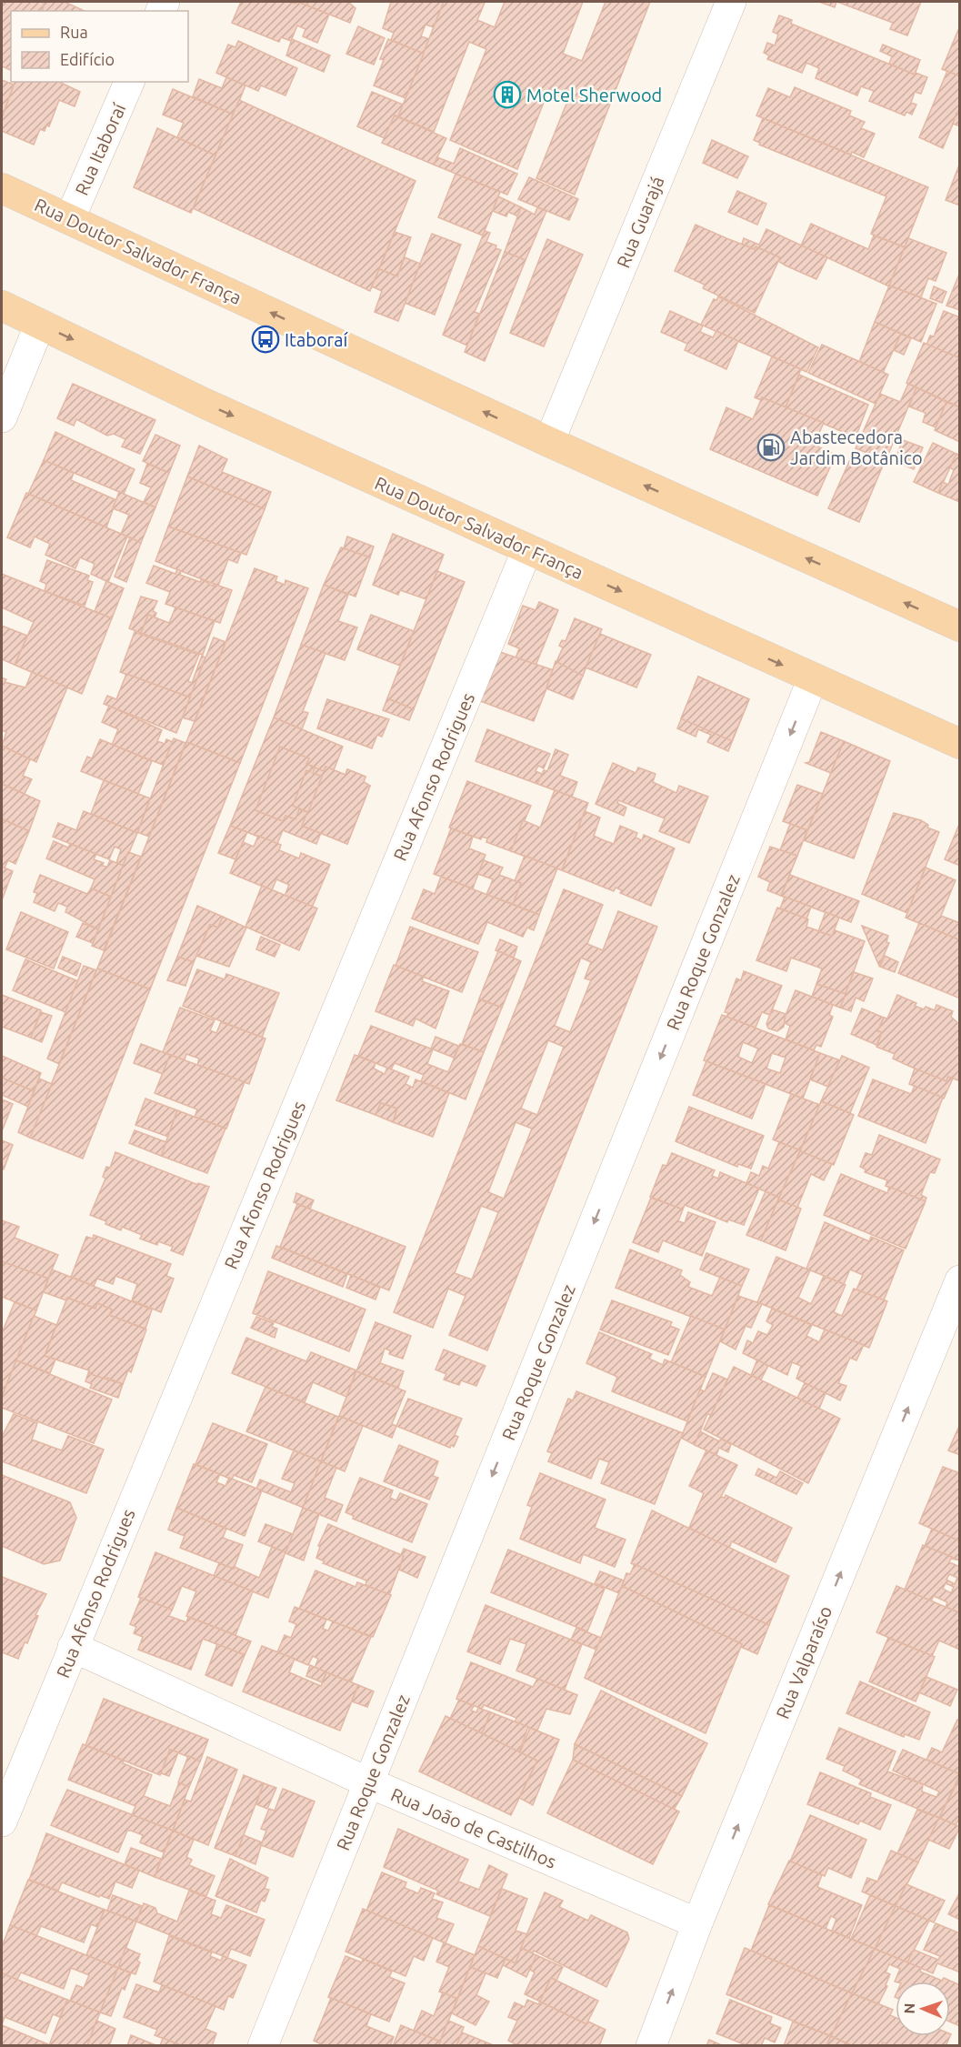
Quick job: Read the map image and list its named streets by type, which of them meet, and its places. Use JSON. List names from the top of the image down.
{
  "streets": {
    "main road": ["Rua Doutor Salvador França"],
    "street": [
      "Rua Itaboraí",
      "Rua Guarajá",
      "Rua Afonso Rodrigues",
      "Rua Roque Gonzalez",
      "Rua Valparaíso",
      "Rua João de Castilhos"
    ]
  },
  "crossings": [
    ["Rua Itaboraí", "Rua Doutor Salvador França"],
    ["Rua Guarajá", "Rua Doutor Salvador França"],
    ["Rua Doutor Salvador França", "Rua Afonso Rodrigues"],
    ["Rua Doutor Salvador França", "Rua Roque Gonzalez"],
    ["Rua Afonso Rodrigues", "Rua João de Castilhos"],
    ["Rua Roque Gonzalez", "Rua João de Castilhos"],
    ["Rua Valparaíso", "Rua João de Castilhos"]
  ],
  "one_way": ["Rua Roque Gonzalez", "Rua Valparaíso"],
  "places": {
    "building": ["Motel Sherwood"],
    "bus stop": ["Itaboraí"],
    "fuel station": ["Abastecedora Jardim Botânico"]
  },
  "legend": ["Rua", "Edifício"],
  "north": "left"
}
